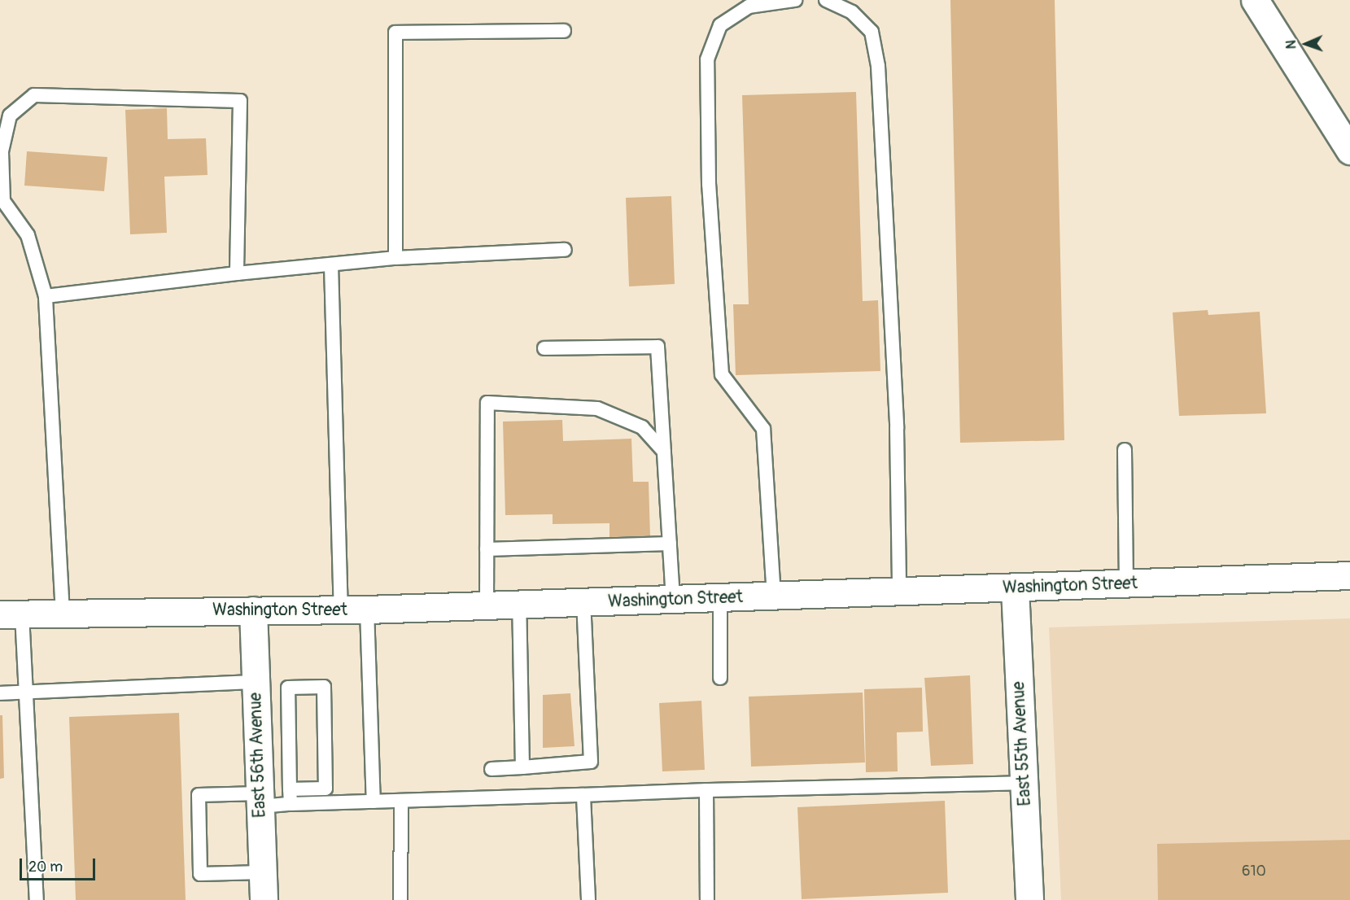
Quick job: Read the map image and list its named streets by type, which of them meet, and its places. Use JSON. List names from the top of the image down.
{
  "streets": {
    "main road": ["Washington Street", "East 55th Avenue", "East 56th Avenue"]
  },
  "crossings": [
    ["Washington Street", "East 55th Avenue"],
    ["Washington Street", "East 56th Avenue"]
  ],
  "house_numbers": ["610"],
  "scale_bar": "20 m",
  "north": "left"
}
